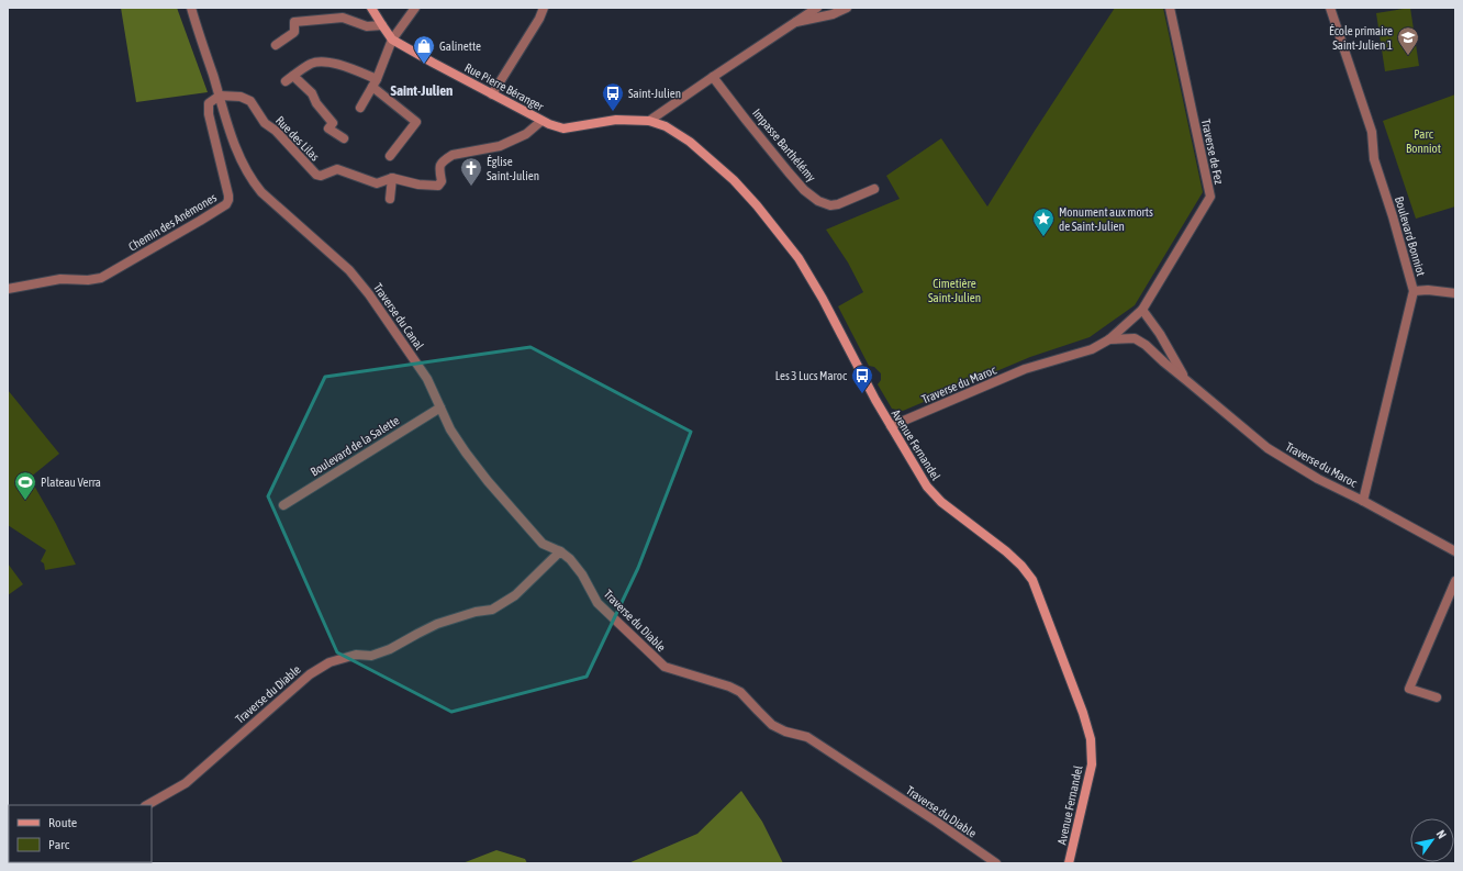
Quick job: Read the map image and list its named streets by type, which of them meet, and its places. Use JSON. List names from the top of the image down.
{
  "streets": {
    "main road": ["Rue Pierre Béranger", "Avenue Fernandel"],
    "street": [
      "Rue des Lilas",
      "Impasse Barthélémy",
      "Traverse de Fez",
      "Chemin des Anémones",
      "Boulevard Bonniot",
      "Traverse du Canal",
      "Traverse du Maroc",
      "Boulevard de la Salette",
      "Traverse du Diable"
    ]
  },
  "crossings": [
    ["Rue Pierre Béranger", "Avenue Fernandel"],
    ["Rue des Lilas", "Chemin des Anémones"],
    ["Rue des Lilas", "Traverse du Canal"],
    ["Traverse de Fez", "Traverse du Maroc"],
    ["Chemin des Anémones", "Traverse du Canal"],
    ["Boulevard Bonniot", "Traverse du Maroc"],
    ["Traverse du Canal", "Boulevard de la Salette"],
    ["Traverse du Canal", "Traverse du Diable"],
    ["Traverse du Maroc", "Avenue Fernandel"]
  ],
  "districts": ["Saint-Julien"],
  "parks": ["Parc Bonniot", "Cimetière Saint-Julien"],
  "places": {
    "school or university": ["École primaire Saint-Julien 1"],
    "shop": ["Galinette"],
    "bus stop": ["Saint-Julien", "Les 3 Lucs Maroc"],
    "church": ["Église Saint-Julien"],
    "place": ["Monument aux morts de Saint-Julien"],
    "sports": ["Plateau Verra"]
  },
  "legend": ["Route", "Parc"],
  "north": "top right"
}
